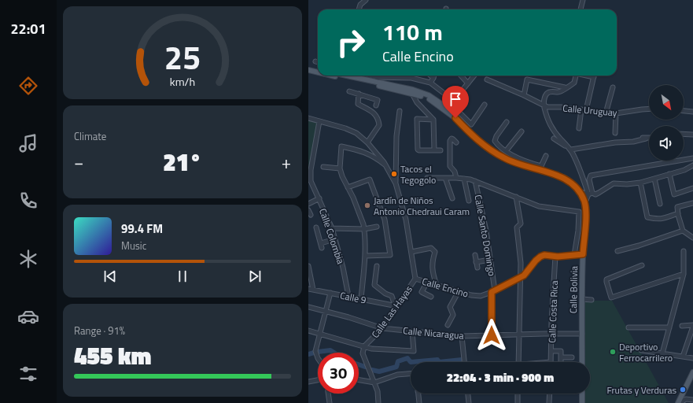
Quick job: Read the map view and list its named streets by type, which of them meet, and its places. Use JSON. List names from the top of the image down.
{
  "streets": {
    "main road": ["Calle Bolivia"],
    "street": [
      "Calle Uruguay",
      "Calle Santo Domingo",
      "Calle Colombia",
      "Calle Encino",
      "Calle 9",
      "Calle Las Hayas",
      "Calle Costa Rica",
      "Calle Nicaragua"
    ]
  },
  "crossings": [
    ["Calle Santo Domingo", "Calle Encino"],
    ["Calle Santo Domingo", "Calle Nicaragua"],
    ["Calle Colombia", "Calle 9"],
    ["Calle Colombia", "Calle Las Hayas"],
    ["Calle Encino", "Calle Bolivia"],
    ["Calle Encino", "Calle Las Hayas"],
    ["Calle Encino", "Calle Costa Rica"],
    ["Calle Bolivia", "Calle Nicaragua"],
    ["Calle 9", "Calle Las Hayas"],
    ["Calle Las Hayas", "Calle Nicaragua"],
    ["Calle Costa Rica", "Calle Nicaragua"]
  ],
  "places": [
    "Tacos el Tegogolo",
    "Jardín de Niños Antonio Chedraui Caram",
    "Deportivo Ferrocarrilero",
    "Frutas y Verduras"
  ],
  "north": "bottom right",
  "page": {
    "tabs": "22:01",
    "turn": ["110 m", "Calle Encino"],
    "tile": [
      "Climate",
      ["Range · 91%", "455 km"]
    ],
    "heat": ["−", "21°", "+"],
    "song": ["99.4 FM", "Music"],
    "limit": "30",
    "trip": "22:04 · 3 min · 900 m",
    "gauge": ["25", "km/h"]
  }
}
